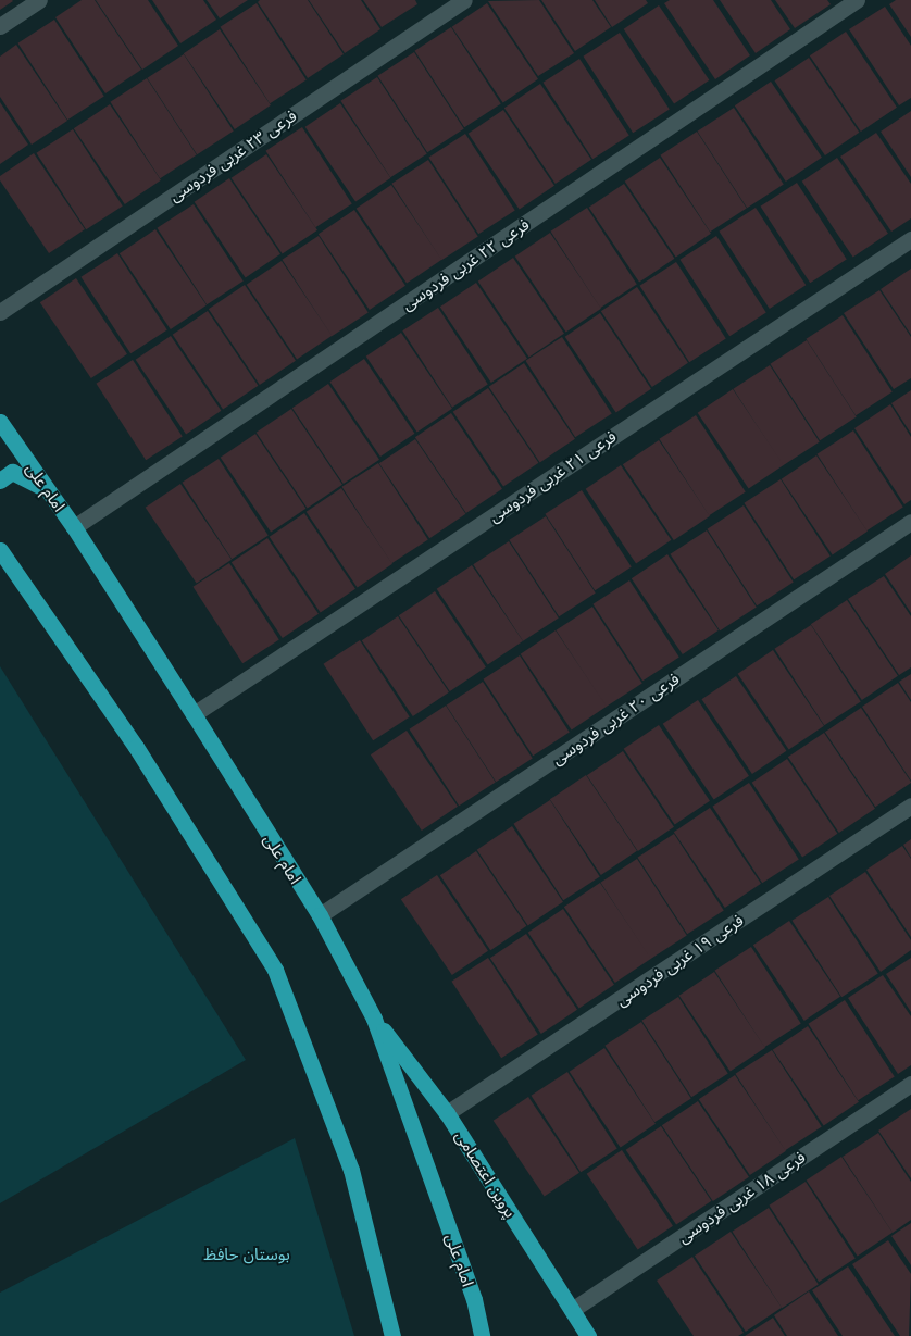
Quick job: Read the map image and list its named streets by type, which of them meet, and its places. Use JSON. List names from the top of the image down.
{
  "streets": {
    "main road": ["امام علی", "پروین اعتصامی"],
    "street": [
      "فرعی ۲۳ غربی فردوسی",
      "فرعی ۲۲ غربی فردوسی",
      "فرعی ۲۱ غربی فردوسی",
      "فرعی ۲۰ غربی فردوسی",
      "فرعی ۱۹ غربی فردوسی",
      "فرعی ۱۸ غربی فردوسی"
    ]
  },
  "crossings": [
    ["فرعی ۲۲ غربی فردوسی", "امام علی"],
    ["فرعی ۲۱ غربی فردوسی", "امام علی"],
    ["امام علی", "فرعی ۲۰ غربی فردوسی"],
    ["امام علی", "پروین اعتصامی"],
    ["فرعی ۱۹ غربی فردوسی", "پروین اعتصامی"],
    ["پروین اعتصامی", "فرعی ۱۸ غربی فردوسی"]
  ],
  "parks": ["بوستان حافظ"]
}
